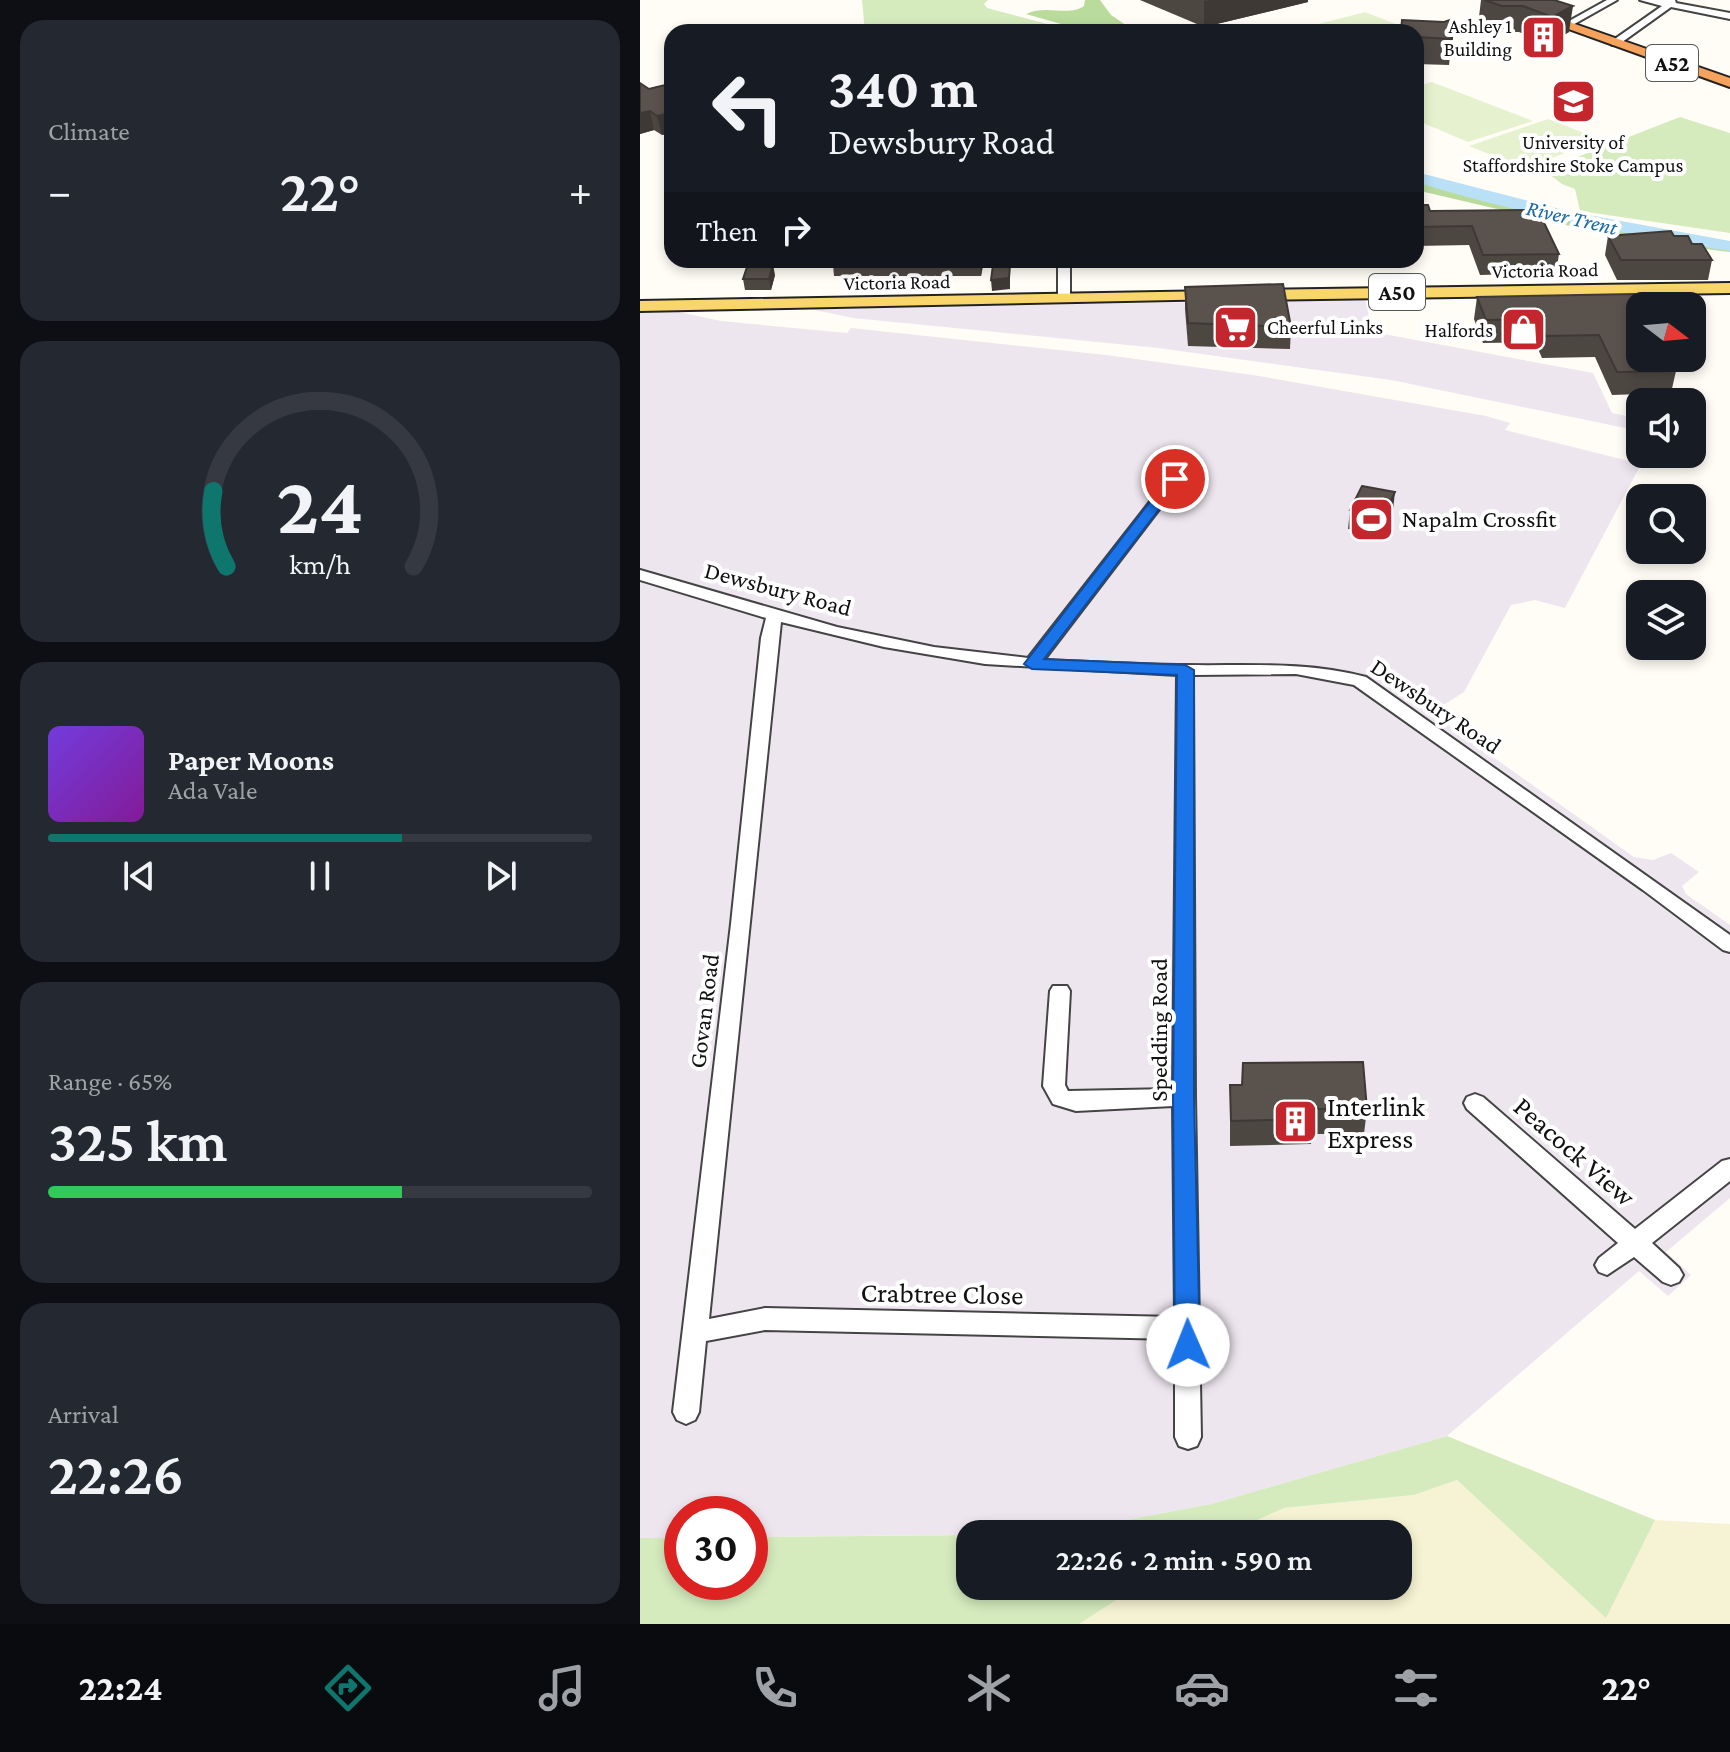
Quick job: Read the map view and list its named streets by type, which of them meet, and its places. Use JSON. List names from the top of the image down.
{
  "streets": {
    "highway": ["A52"],
    "main road": ["Victoria Road", "A50"],
    "street": [
      "Dewsbury Road",
      "Govan Road",
      "Spedding Road",
      "Peacock View",
      "Crabtree Close"
    ]
  },
  "crossings": [
    ["Dewsbury Road", "Govan Road"],
    ["Dewsbury Road", "Spedding Road"],
    ["Govan Road", "Crabtree Close"],
    ["Spedding Road", "Crabtree Close"]
  ],
  "water": ["River Trent"],
  "places": {
    "building": ["Ashley 1 Building", "Interlink Express"],
    "school or university": ["University of Staffordshire Stoke Campus"],
    "supermarket": ["Cheerful Links"],
    "shop": ["Halfords"],
    "sports": ["Napalm Crossfit"]
  },
  "north": "right",
  "page": {
    "tile": [
      "Climate",
      ["Range · 65%", "325 km"],
      ["Arrival", "22:26"]
    ],
    "turn": ["340 m", "Dewsbury Road"],
    "heat": ["−", "22°", "+"],
    "then": "Then",
    "song": ["Paper Moons", "Ada Vale"],
    "limit": "30",
    "trip": "22:26 · 2 min · 590 m",
    "tabs": ["22:24", "22°"],
    "gauge": ["24", "km/h"]
  }
}
